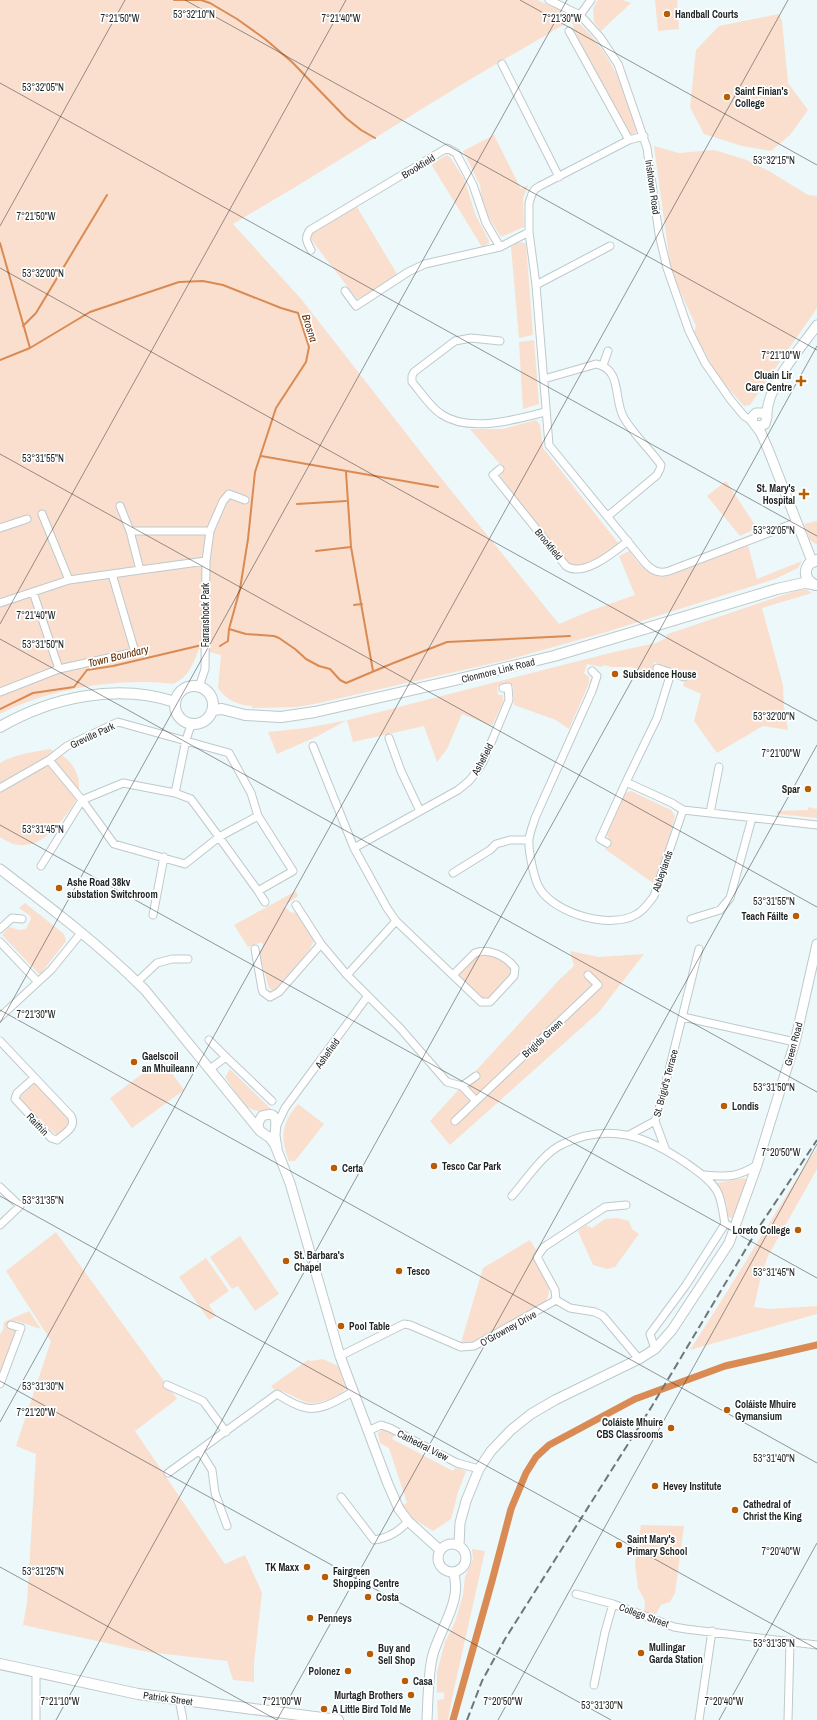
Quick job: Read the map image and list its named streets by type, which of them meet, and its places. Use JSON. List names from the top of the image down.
{
  "streets": {
    "main road": ["Clonmore Link Road", "Patrick Street"],
    "street": [
      "Brookfield",
      "Irishtown Road",
      "Farranshock Park",
      "Greville Park",
      "Ashefield",
      "Abbeylands",
      "Brigids Green",
      "Green Road",
      "St. Brigid's Terrace",
      "Raithín",
      "O'Growney Drive",
      "Cathedral View",
      "College Street"
    ]
  },
  "crossings": [
    ["Farranshock Park", "Clonmore Link Road"],
    ["Green Road", "Cathedral View"]
  ],
  "water": ["Brosna", "Town Boundary"],
  "places": {
    "other": [
      "Handball Courts",
      "Saint Finian's College",
      "Subsidence House",
      "Spar",
      "Ashe Road 38kv substation Switchroom",
      "Teach Fáilte",
      "Gaelscoil an Mhuileann",
      "Londis",
      "Tesco Car Park",
      "Certa",
      "Loreto College",
      "St. Barbara's Chapel",
      "Tesco",
      "Pool Table",
      "Coláiste Mhuire Gymansium",
      "Coláiste Mhuire CBS Classrooms",
      "Hevey Institute",
      "Cathedral of Christ the King",
      "Saint Mary's Primary School",
      "TK Maxx",
      "Fairgreen Shopping Centre",
      "Costa",
      "Penneys",
      "Mullingar Garda Station",
      "Buy and Sell Shop",
      "Polonez",
      "Casa",
      "Murtagh Brothers",
      "A Little Bird Told Me"
    ],
    "health": ["Cluain Lir Care Centre", "St. Mary's Hospital"]
  },
  "coordinates": [
    "53°32'10\"N",
    "7°21'50\"W",
    "7°21'40\"W",
    "7°21'30\"W",
    "53°32'05\"N",
    "53°32'15\"N",
    "53°32'00\"N",
    "7°21'10\"W",
    "53°31'55\"N",
    "53°31'50\"N",
    "7°21'00\"W",
    "53°31'45\"N",
    "7°20'50\"W",
    "53°31'35\"N",
    "53°31'30\"N",
    "7°21'20\"W",
    "53°31'40\"N",
    "7°20'40\"W",
    "53°31'25\"N"
  ]
}
